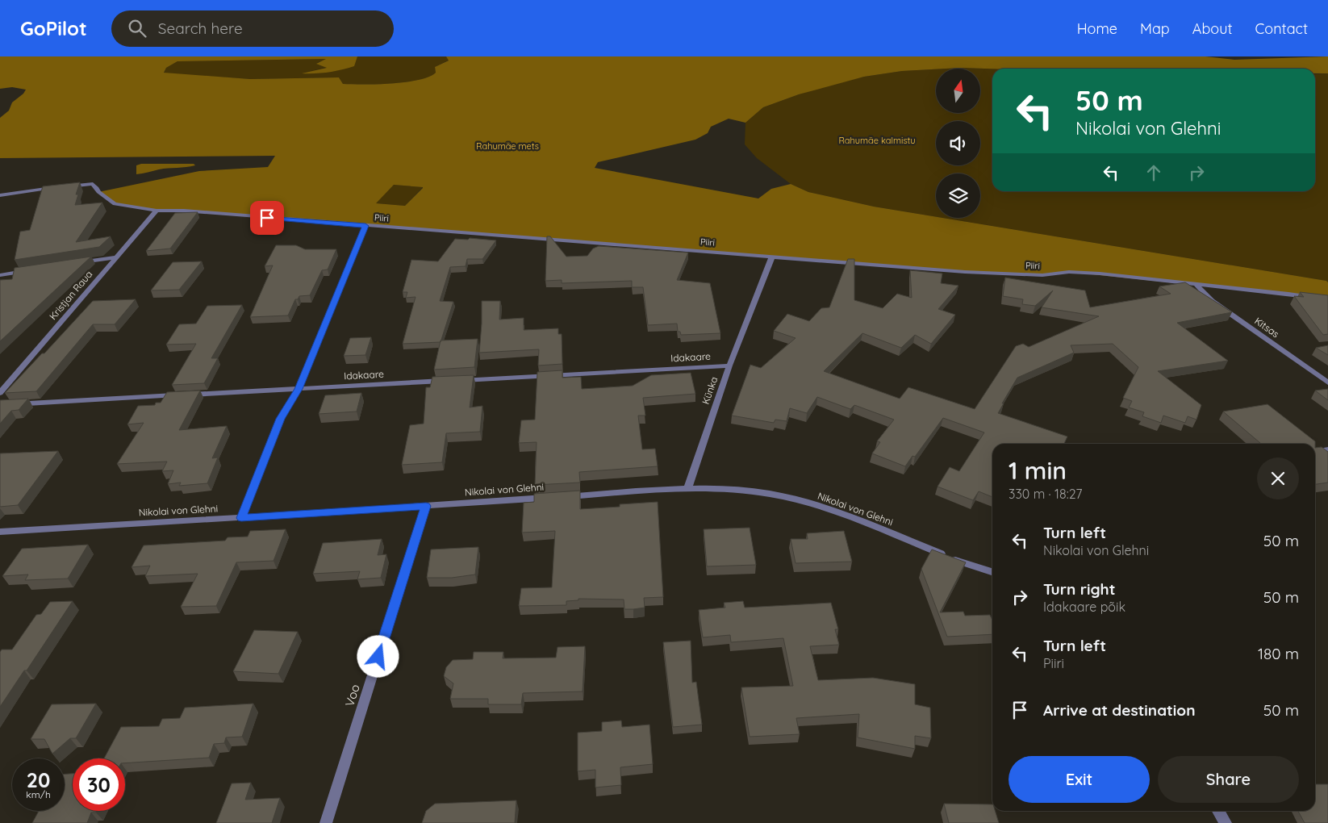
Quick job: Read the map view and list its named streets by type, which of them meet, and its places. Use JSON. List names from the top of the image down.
{
  "streets": {
    "street": [
      "Piiri",
      "Kristjan Raua",
      "Kitsas",
      "Idakaare",
      "Künka",
      "Nikolai von Glehni",
      "Voo"
    ]
  },
  "crossings": [
    ["Piiri", "Kristjan Raua"],
    ["Piiri", "Kitsas"],
    ["Piiri", "Künka"],
    ["Idakaare", "Künka"],
    ["Künka", "Nikolai von Glehni"],
    ["Nikolai von Glehni", "Voo"]
  ],
  "parks": ["Rahumäe kalmistu", "Rahumäe mets"],
  "north": "top",
  "page": {
    "header": "GoPilot",
    "search": "Search here",
    "nav": [
      "Home",
      "Map",
      "About",
      "Contact"
    ],
    "turn": ["50 m", "Nikolai von Glehni"],
    "heading": ["1 min", "330 m · 18:27"],
    "list": [
      {
        "name": "Turn left",
        "note": "Nikolai von Glehni",
        "value": "50 m"
      },
      {
        "name": "Turn right",
        "note": "Idakaare põik",
        "value": "50 m"
      },
      {
        "name": "Turn left",
        "note": "Piiri",
        "value": "180 m"
      },
      {
        "name": "Arrive at destination",
        "value": "50 m"
      }
    ],
    "buttons": ["Exit", "Share"],
    "speed": "20 km/h",
    "limit": "30"
  }
}
